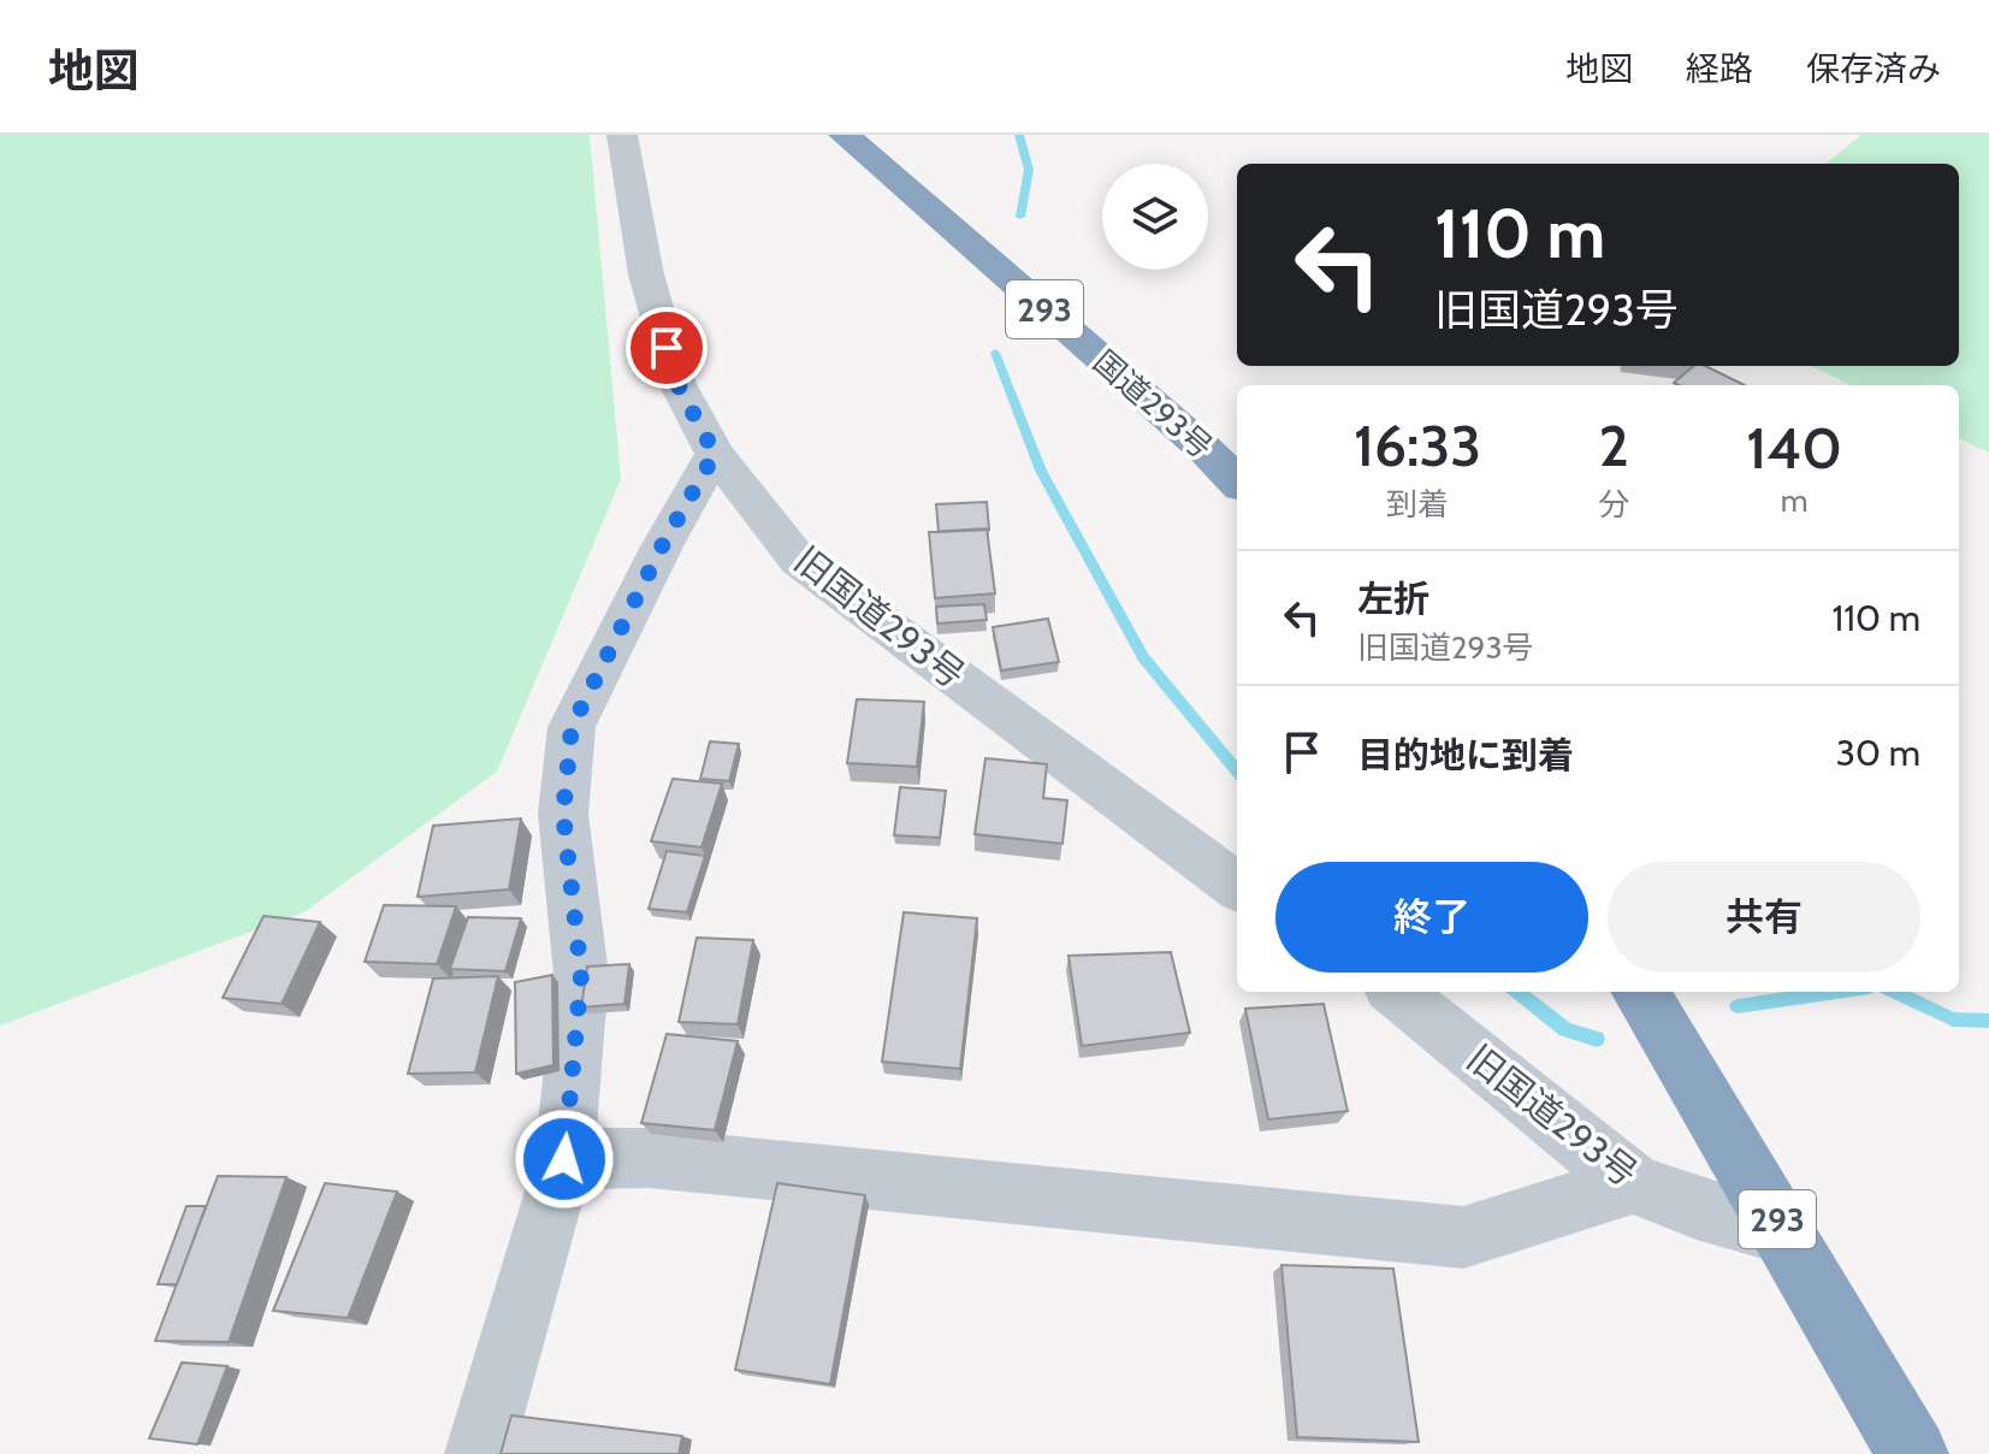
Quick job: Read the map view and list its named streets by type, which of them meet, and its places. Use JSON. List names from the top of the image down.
{
  "streets": {
    "highway": ["293", "国道293号"],
    "street": ["旧国道293号"]
  },
  "crossings": [
    ["293", "旧国道293号"]
  ],
  "page": {
    "header": "地図",
    "nav": ["地図", "経路", "保存済み"],
    "turn": ["110 m", "旧国道293号"],
    "eta": [
      "16:33",
      "到着",
      "2",
      "分",
      "140",
      "m"
    ],
    "list": [
      {
        "name": "左折",
        "note": "旧国道293号",
        "value": "110 m"
      },
      {
        "name": "目的地に到着",
        "value": "30 m"
      }
    ],
    "buttons": ["終了", "共有"]
  }
}
